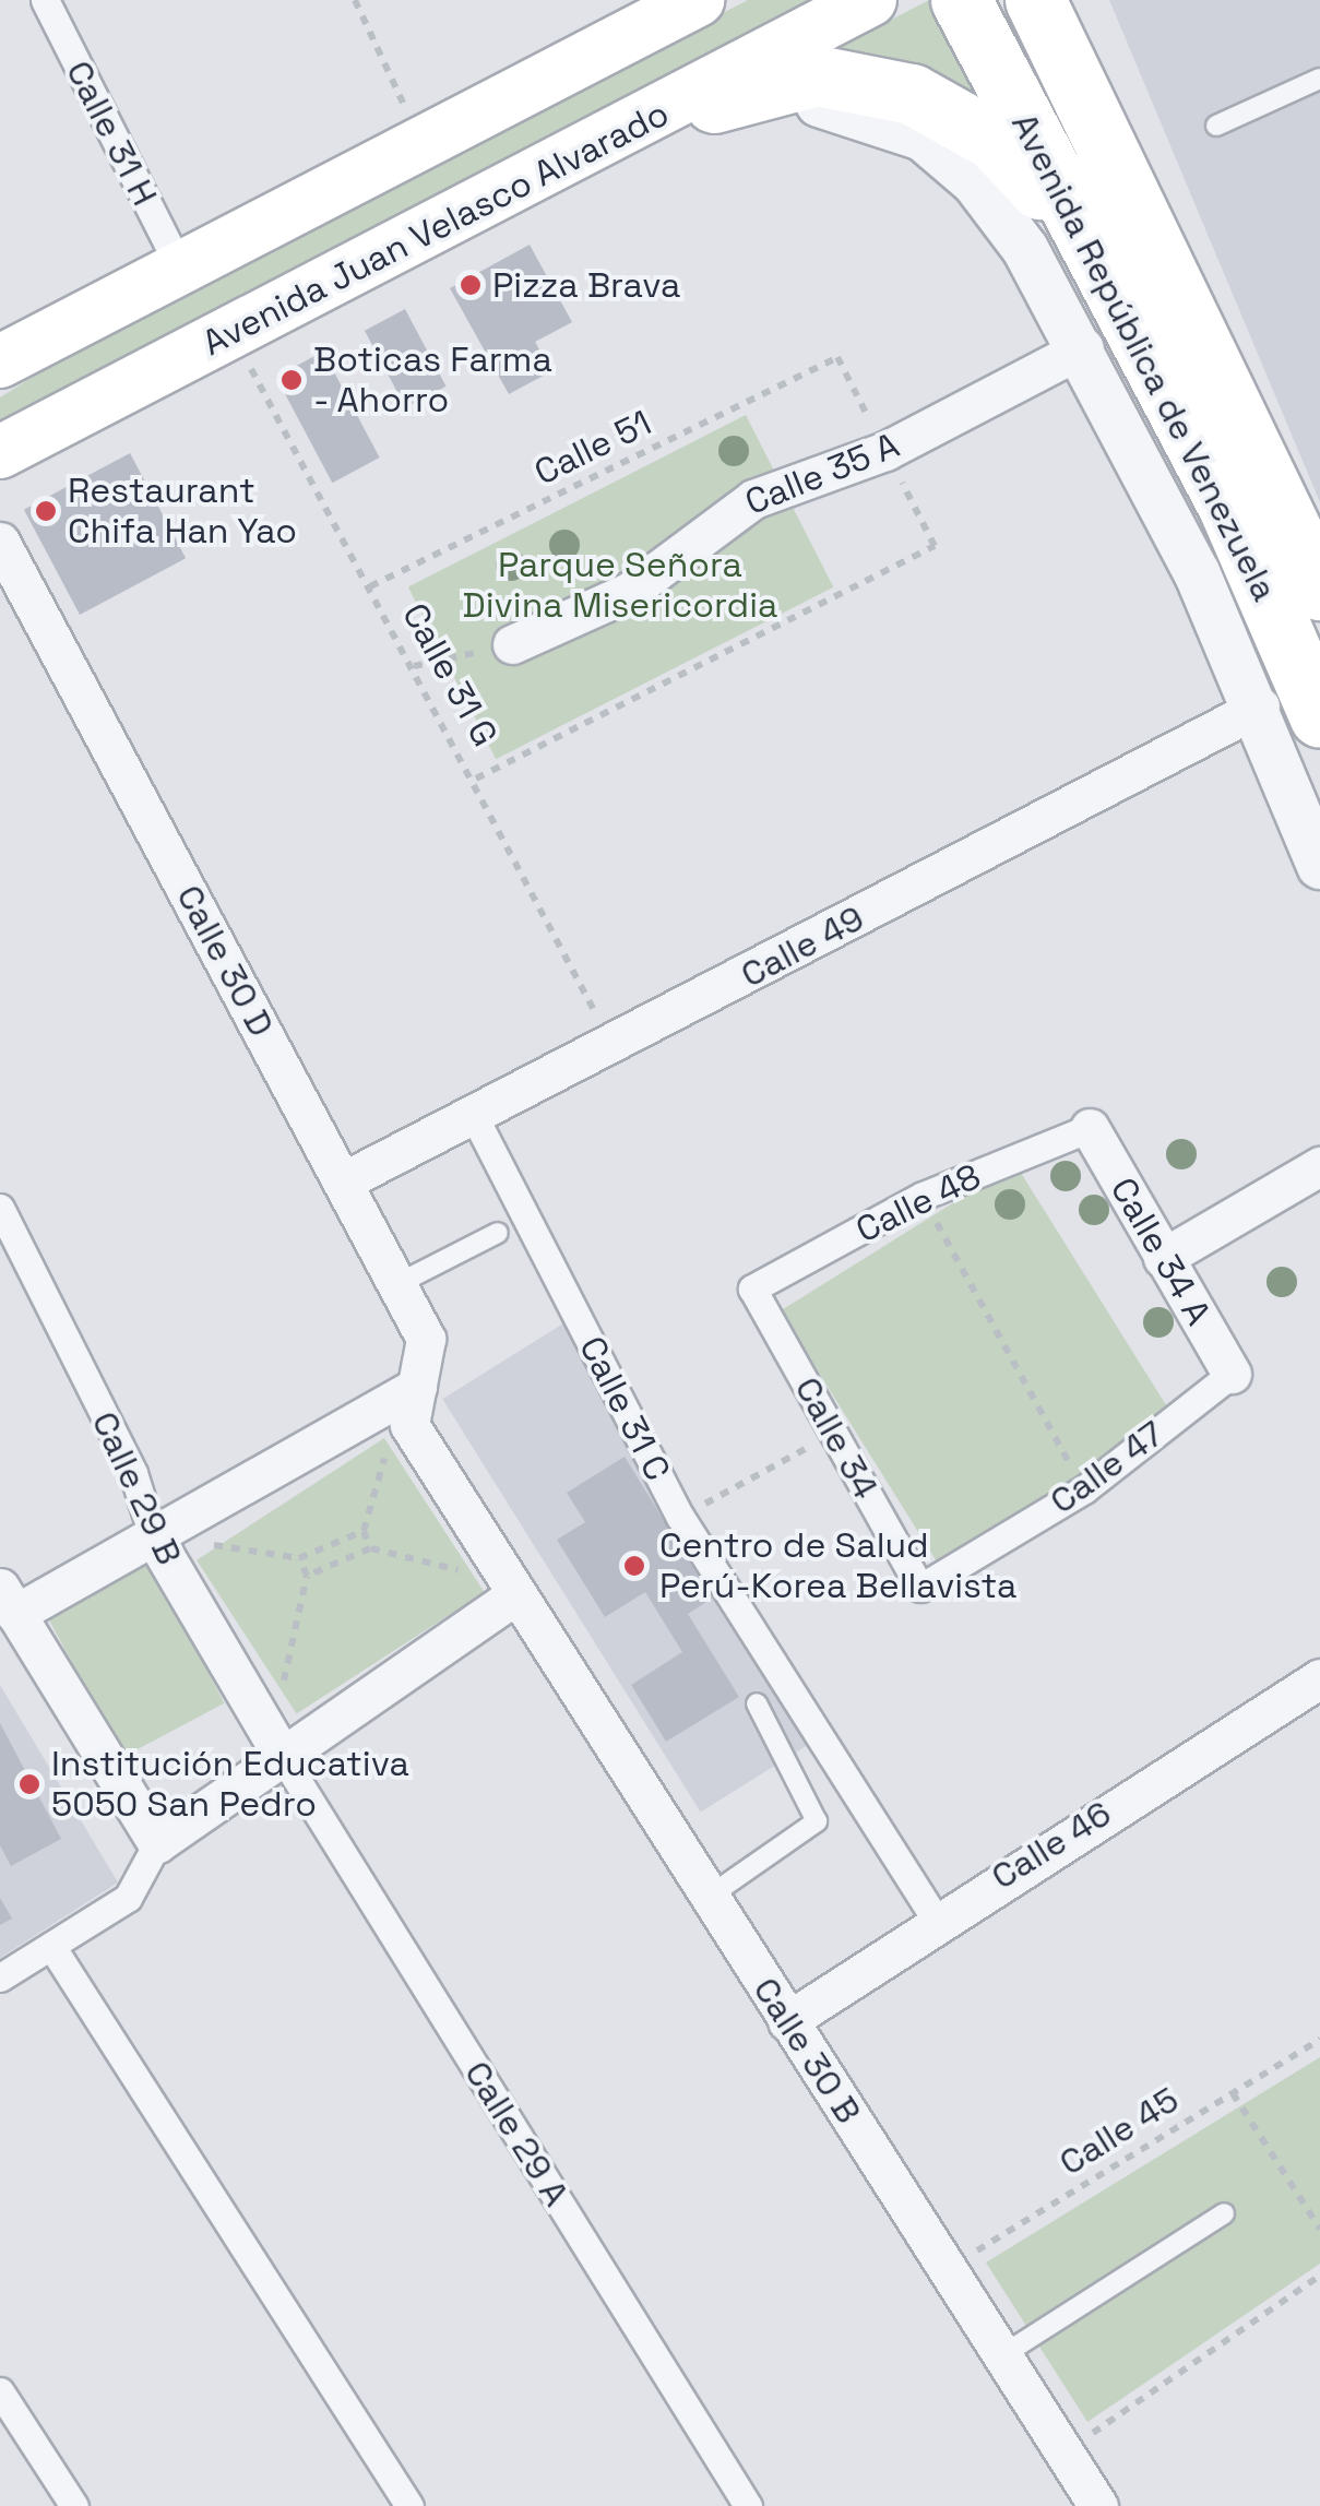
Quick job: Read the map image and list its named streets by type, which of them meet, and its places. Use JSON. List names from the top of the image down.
{
  "streets": {
    "main road": ["Avenida Juan Velasco Alvarado", "Avenida República de Venezuela"],
    "street": [
      "Calle 31 H",
      "Calle 35 A",
      "Calle 49",
      "Calle 30 D",
      "Calle 48",
      "Calle 34 A",
      "Calle 31 C",
      "Calle 34",
      "Calle 47",
      "Calle 29 B",
      "Calle 46",
      "Calle 30 B",
      "Calle 29 A"
    ],
    "path": ["Calle 51", "Calle 31 G", "Calle 45"]
  },
  "crossings": [
    ["Avenida Juan Velasco Alvarado", "Calle 31 G"],
    ["Calle 51", "Calle 31 G"],
    ["Calle 31 G", "Calle 49"],
    ["Calle 49", "Calle 30 D"],
    ["Calle 49", "Calle 31 C"],
    ["Calle 30 D", "Calle 30 B"],
    ["Calle 48", "Calle 34 A"],
    ["Calle 48", "Calle 34"],
    ["Calle 34 A", "Calle 47"],
    ["Calle 31 C", "Calle 46"],
    ["Calle 34", "Calle 47"],
    ["Calle 29 B", "Calle 29 A"],
    ["Calle 46", "Calle 30 B"],
    ["Calle 30 B", "Calle 45"]
  ],
  "parks": ["Parque Señora Divina Misericordia"],
  "places": [
    "Pizza Brava",
    "Boticas Farma - Ahorro",
    "Restaurant Chifa Han Yao",
    "Centro de Salud Perú-Korea Bellavista",
    "Institución Educativa 5050 San Pedro"
  ]
}
